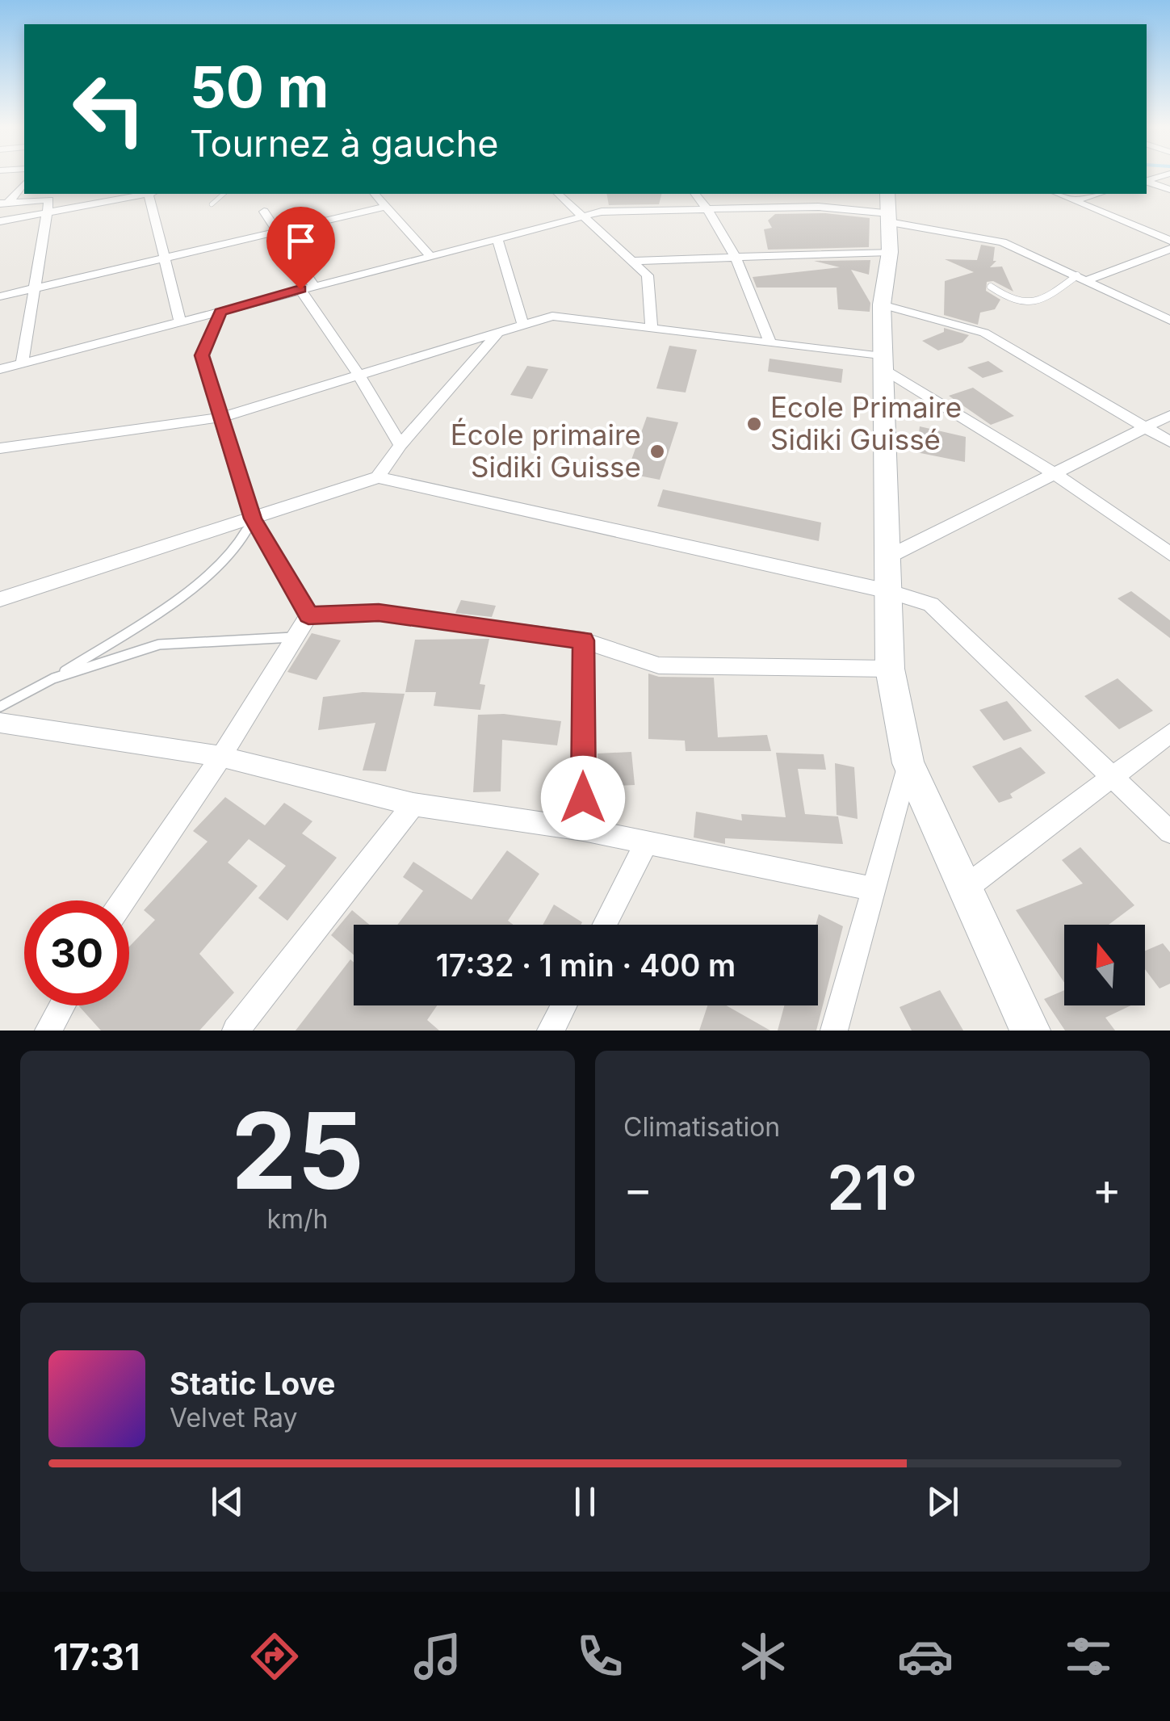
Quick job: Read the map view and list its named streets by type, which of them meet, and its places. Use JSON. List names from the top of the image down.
{
  "places": ["Ecole Primaire Sidiki Guissé", "École primaire Sidiki Guisse"],
  "north": "top",
  "page": {
    "turn": ["50 m", "Tournez à gauche"],
    "limit": "30",
    "trip": "17:32 · 1 min · 400 m",
    "tile": [
      ["25", "km/h"],
      "Climatisation"
    ],
    "heat": ["−", "21°", "+"],
    "song": ["Static Love", "Velvet Ray"],
    "tabs": "17:31"
  }
}
